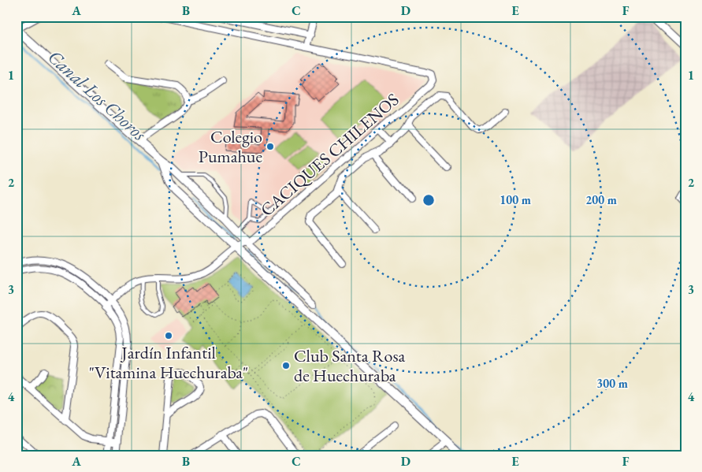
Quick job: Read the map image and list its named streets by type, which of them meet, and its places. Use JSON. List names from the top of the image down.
{
  "streets": {
    "street": ["CACIQUES CHILENOS"]
  },
  "water": ["Canal Los Choros"],
  "places": ["Colegio Pumahue", "Jardín Infantil \"Vitamina Huechuraba\"", "Club Santa Rosa de Huechuraba"],
  "grid": {
    "columns": [
      "A",
      "B",
      "C",
      "D",
      "E",
      "F"
    ],
    "rows": [
      "1",
      "2",
      "3",
      "4"
    ]
  },
  "rings": ["100 m", "200 m", "300 m"]
}
